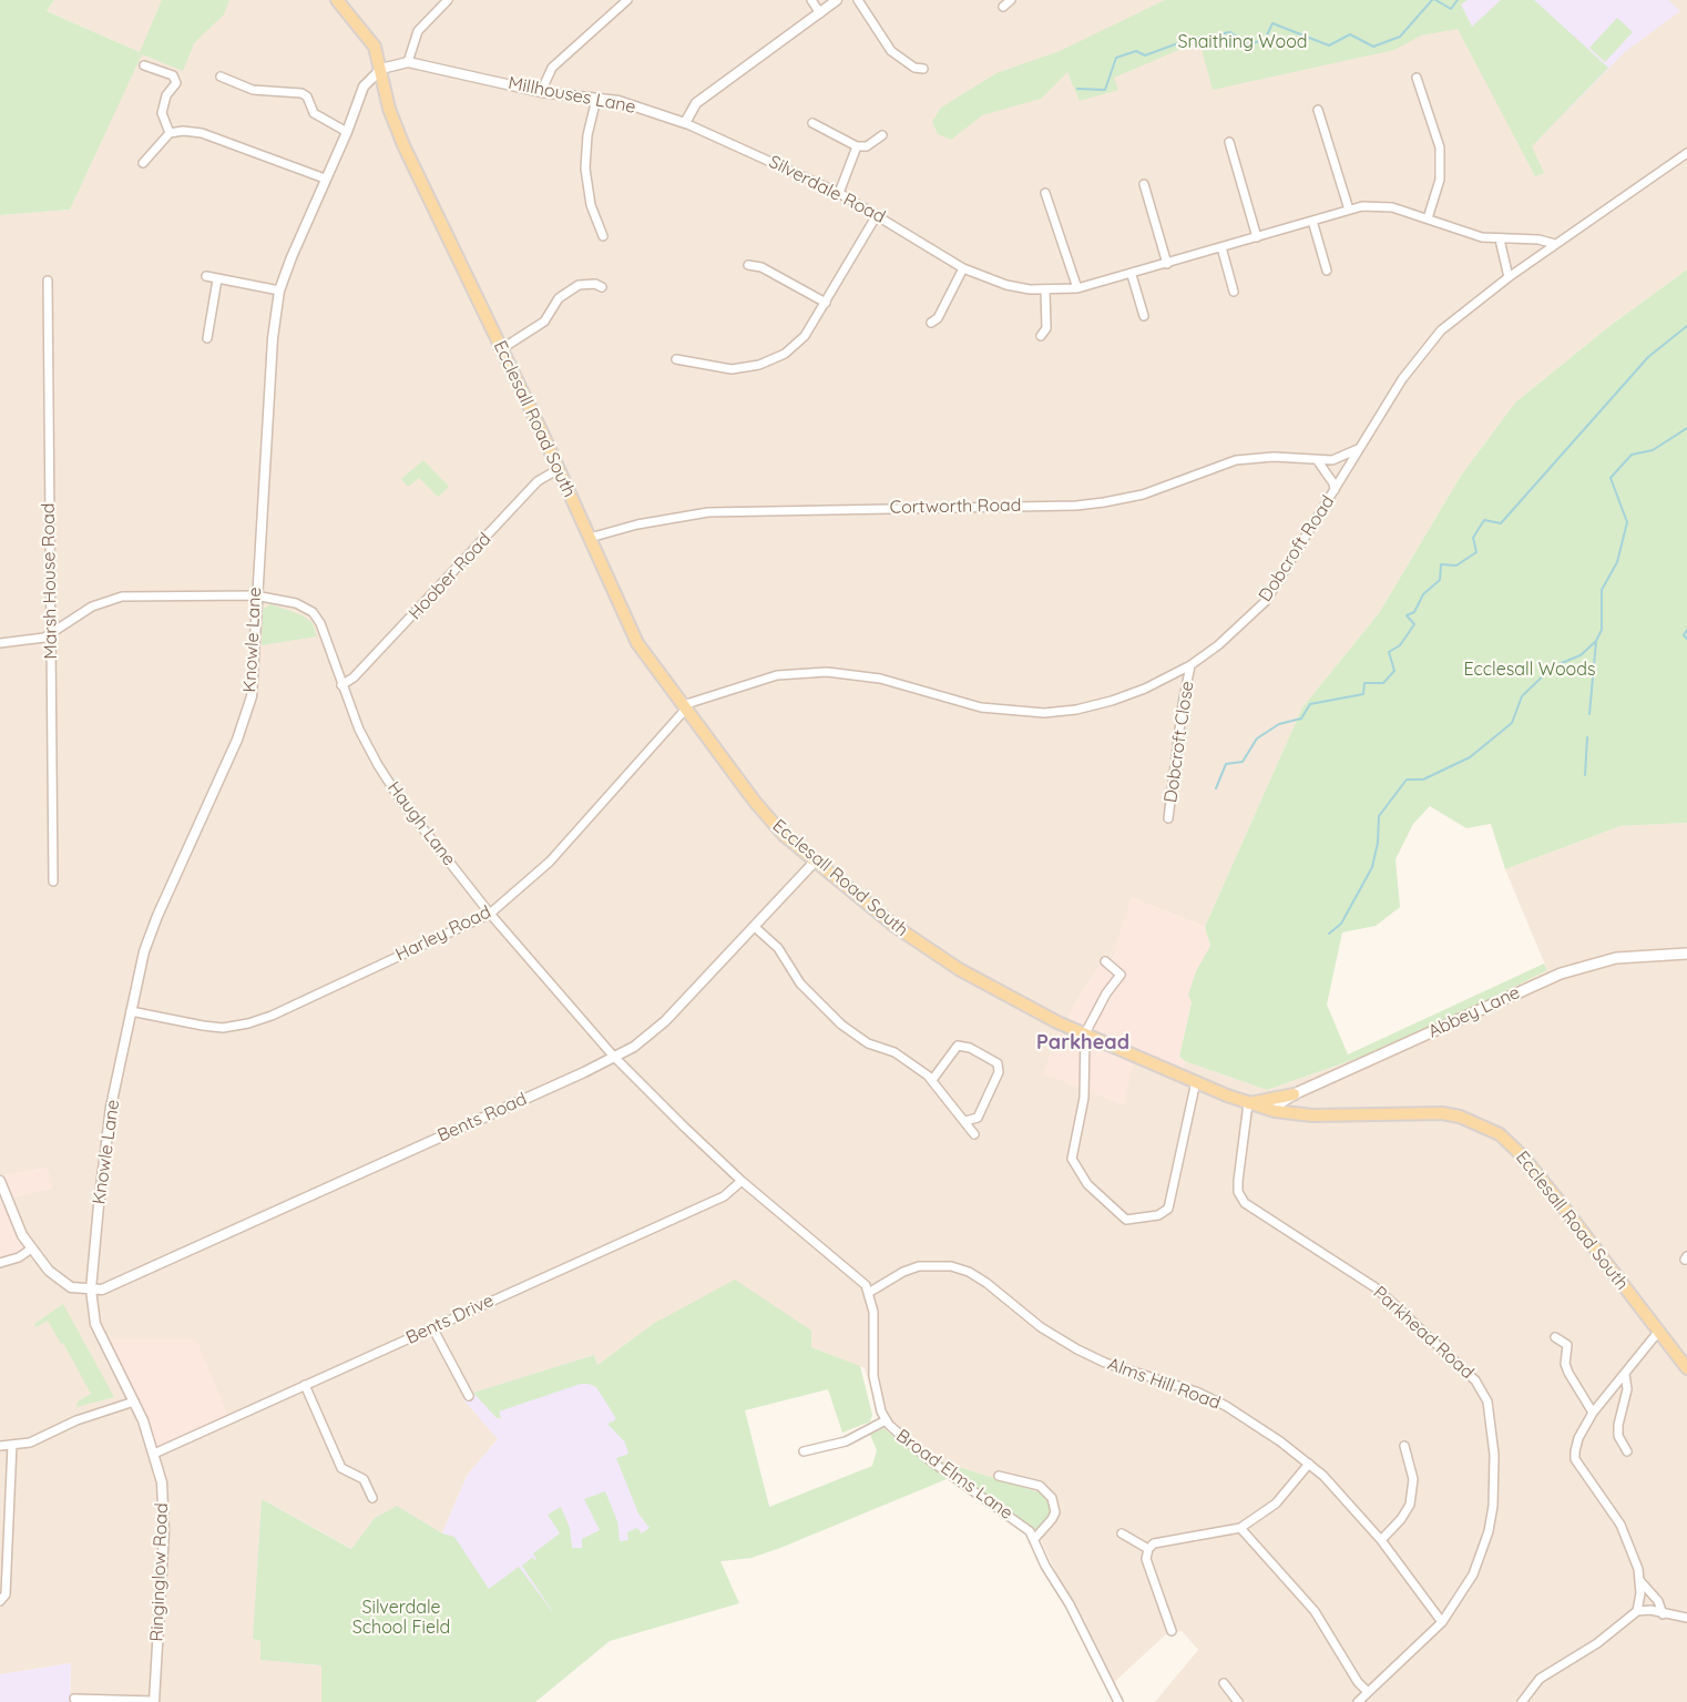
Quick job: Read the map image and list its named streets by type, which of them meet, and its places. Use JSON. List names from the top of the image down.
{
  "streets": {
    "main road": ["Ecclesall Road South", "Abbey Lane"],
    "street": [
      "Millhouses Lane",
      "Silverdale Road",
      "Cortworth Road",
      "Dobcroft Road",
      "Hoober Road",
      "Marsh House Road",
      "Knowle Lane",
      "Dobcroft Close",
      "Haugh Lane",
      "Harley Road",
      "Bents Road",
      "Bents Drive",
      "Parkhead Road",
      "Alms Hill Road",
      "Broad Elms Lane",
      "Ringinglow Road"
    ]
  },
  "crossings": [
    ["Millhouses Lane", "Silverdale Road"],
    ["Millhouses Lane", "Ecclesall Road South"],
    ["Millhouses Lane", "Knowle Lane"],
    ["Silverdale Road", "Dobcroft Road"],
    ["Ecclesall Road South", "Cortworth Road"],
    ["Ecclesall Road South", "Dobcroft Road"],
    ["Ecclesall Road South", "Hoober Road"],
    ["Ecclesall Road South", "Knowle Lane"],
    ["Ecclesall Road South", "Harley Road"],
    ["Ecclesall Road South", "Abbey Lane"],
    ["Ecclesall Road South", "Bents Road"],
    ["Ecclesall Road South", "Parkhead Road"],
    ["Cortworth Road", "Dobcroft Road"],
    ["Dobcroft Road", "Dobcroft Close"],
    ["Dobcroft Road", "Harley Road"],
    ["Hoober Road", "Haugh Lane"],
    ["Knowle Lane", "Haugh Lane"],
    ["Knowle Lane", "Harley Road"],
    ["Knowle Lane", "Bents Road"],
    ["Knowle Lane", "Ringinglow Road"],
    ["Haugh Lane", "Harley Road"],
    ["Haugh Lane", "Bents Road"],
    ["Bents Road", "Ringinglow Road"],
    ["Bents Drive", "Ringinglow Road"],
    ["Parkhead Road", "Alms Hill Road"],
    ["Alms Hill Road", "Broad Elms Lane"]
  ],
  "districts": ["Parkhead"],
  "parks": ["Snaithing Wood", "Ecclesall Woods", "Silverdale School Field"]
}
